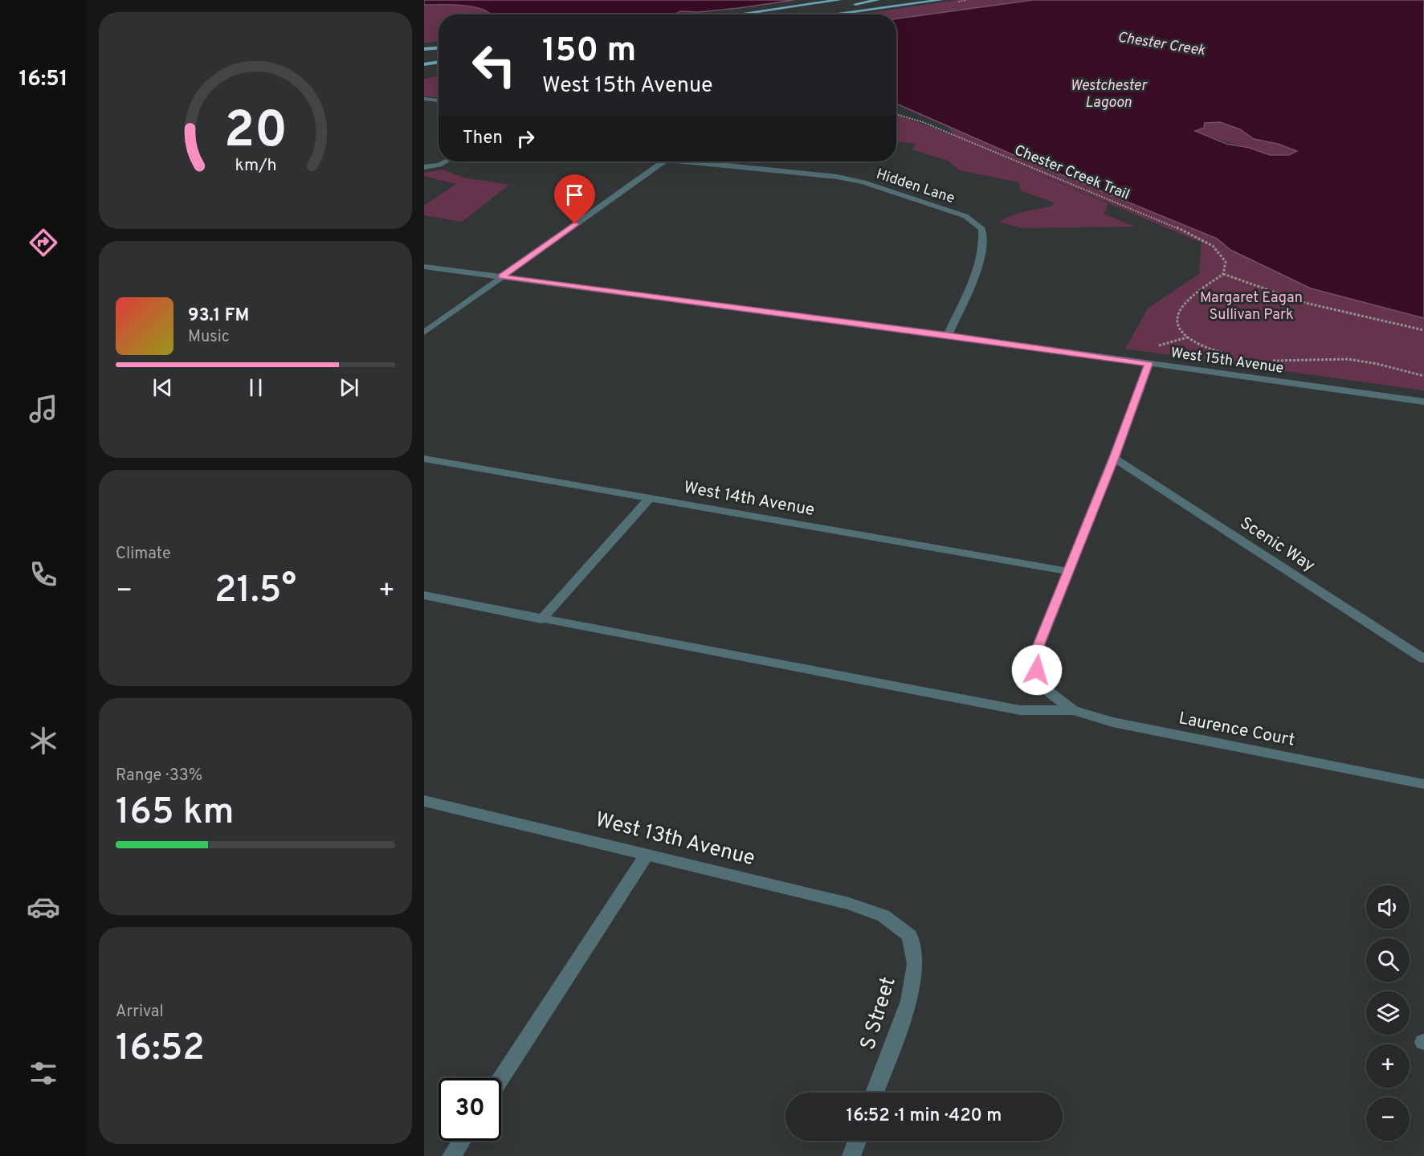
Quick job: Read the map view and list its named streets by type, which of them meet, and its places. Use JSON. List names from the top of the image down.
{
  "streets": {
    "street": [
      "Hidden Lane",
      "West 15th Avenue",
      "West 14th Avenue",
      "Scenic Way",
      "Laurence Court",
      "West 13th Avenue",
      "S Street"
    ],
    "path": ["Chester Creek Trail"]
  },
  "crossings": [
    ["Hidden Lane", "West 15th Avenue"],
    ["West 14th Avenue", "Laurence Court"],
    ["West 13th Avenue", "S Street"]
  ],
  "water": ["Chester Creek", "Westchester Lagoon"],
  "parks": ["Margaret Eagan Sullivan Park"],
  "page": {
    "tabs": "16:51",
    "turn": ["150 m", "West 15th Avenue"],
    "then": "Then",
    "song": ["93.1 FM", "Music"],
    "tile": [
      "Climate",
      ["Range · 33%", "165 km"],
      ["Arrival", "16:52"]
    ],
    "heat": ["−", "21.5°", "+"],
    "map_buttons": ["+", "−"],
    "limit": "30",
    "trip": "16:52 · 1 min · 420 m",
    "gauge": ["20", "km/h"]
  }
}
